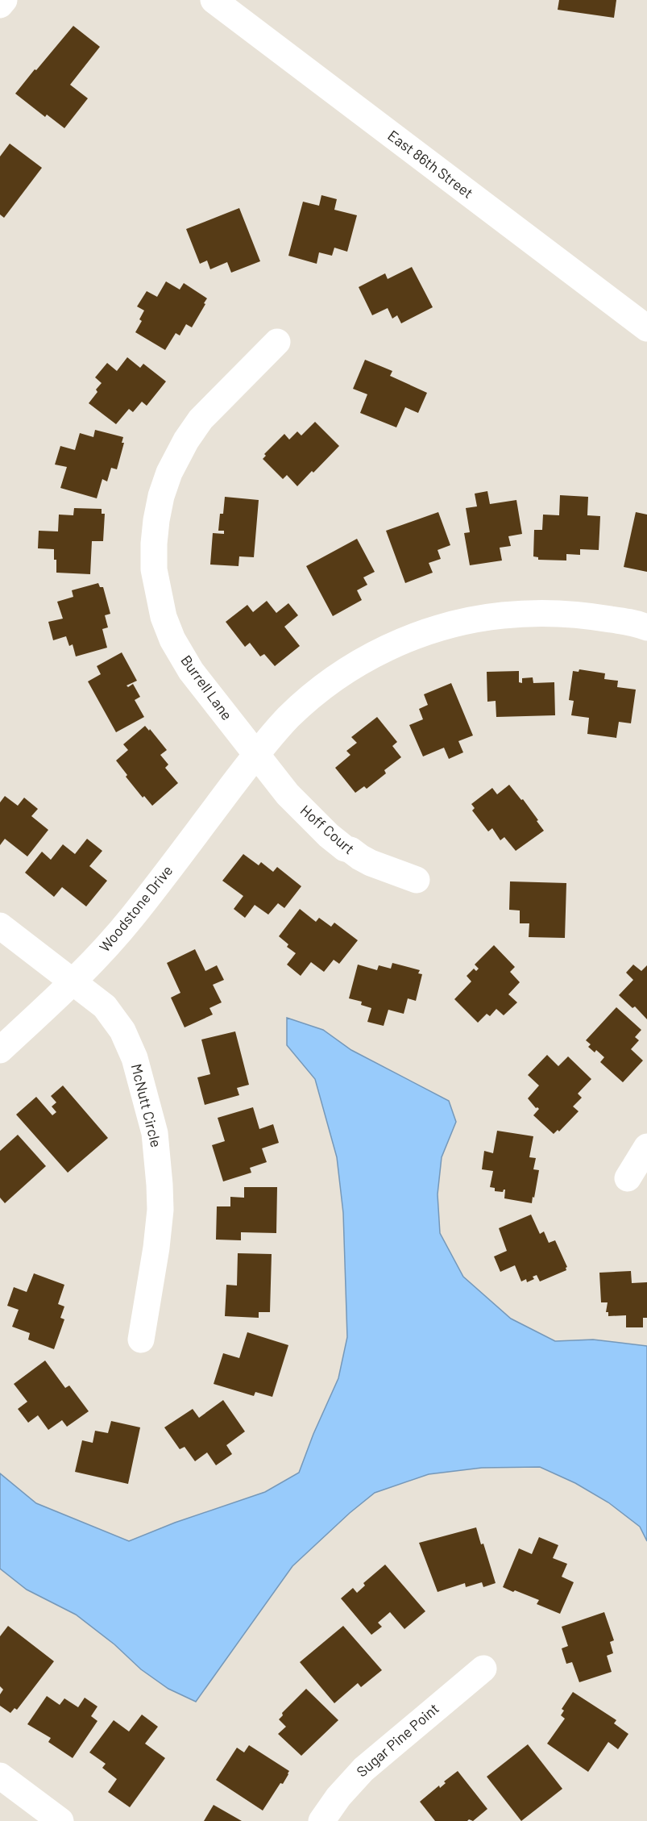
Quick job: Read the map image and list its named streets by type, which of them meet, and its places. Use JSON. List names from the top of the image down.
{
  "streets": {
    "street": [
      "East 86th Street",
      "Burrell Lane",
      "Hoff Court",
      "Woodstone Drive",
      "McNutt Circle",
      "Sugar Pine Point"
    ]
  },
  "crossings": [
    ["Burrell Lane", "Hoff Court"],
    ["Burrell Lane", "Woodstone Drive"],
    ["Hoff Court", "Woodstone Drive"],
    ["Woodstone Drive", "McNutt Circle"]
  ]
}
